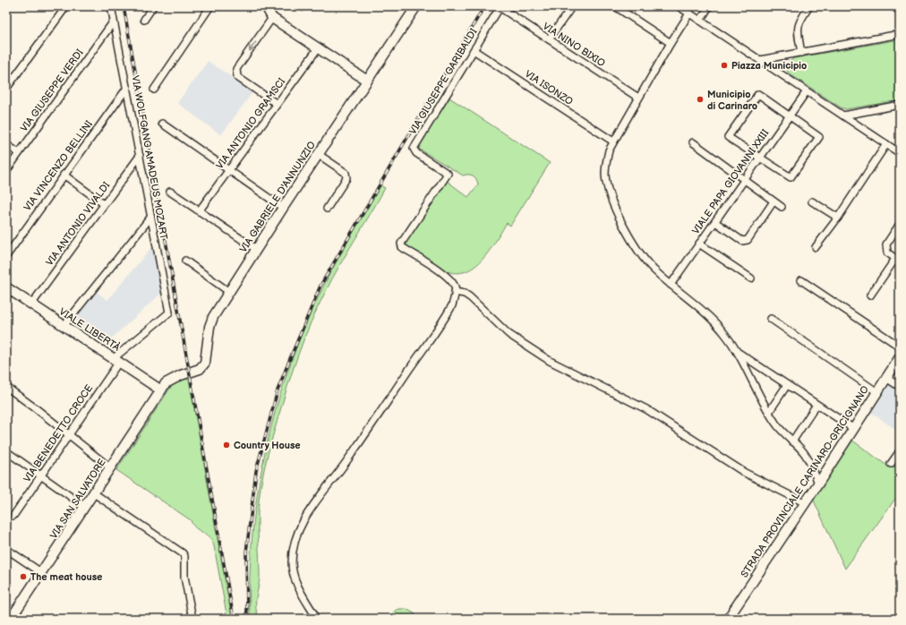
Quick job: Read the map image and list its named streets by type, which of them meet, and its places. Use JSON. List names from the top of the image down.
{
  "streets": {
    "street": [
      "VIA NINO BIXIO",
      "VIA GIUSEPPE GARIBALDI",
      "VIA ISONZO",
      "VIA GIUSEPPE VERDI",
      "VIA ANTONIO GRAMSCI",
      "VIA WOLFGANG AMADEUS MOZART",
      "VIA VINCENZO BELLINI",
      "VIALE PAPA GIOVANNI XXIII",
      "VIA GABRIELE D'ANNUNZIO",
      "VIA ANTONIO VIVALDI",
      "VIALE LIBERTÀ",
      "VIA BENEDETTO CROCE",
      "STRADA PROVINCIALE CARINARO-GRICIGNANO",
      "VIA SAN SALVATORE"
    ]
  },
  "crossings": [
    ["VIA NINO BIXIO", "VIA GIUSEPPE GARIBALDI"],
    ["VIA GIUSEPPE GARIBALDI", "VIA ISONZO"],
    ["VIA GIUSEPPE VERDI", "VIA WOLFGANG AMADEUS MOZART"],
    ["VIA WOLFGANG AMADEUS MOZART", "VIA VINCENZO BELLINI"],
    ["VIA WOLFGANG AMADEUS MOZART", "VIA ANTONIO VIVALDI"],
    ["VIA WOLFGANG AMADEUS MOZART", "VIA BENEDETTO CROCE"],
    ["VIA GABRIELE D'ANNUNZIO", "VIALE LIBERTÀ"],
    ["VIA GABRIELE D'ANNUNZIO", "VIA SAN SALVATORE"],
    ["VIA ANTONIO VIVALDI", "VIALE LIBERTÀ"],
    ["VIALE LIBERTÀ", "VIA BENEDETTO CROCE"],
    ["VIALE LIBERTÀ", "VIA SAN SALVATORE"]
  ],
  "places": [
    "Piazza Municipio",
    "Municipio di Carinaro",
    "Country House",
    "The meat house"
  ]
}
